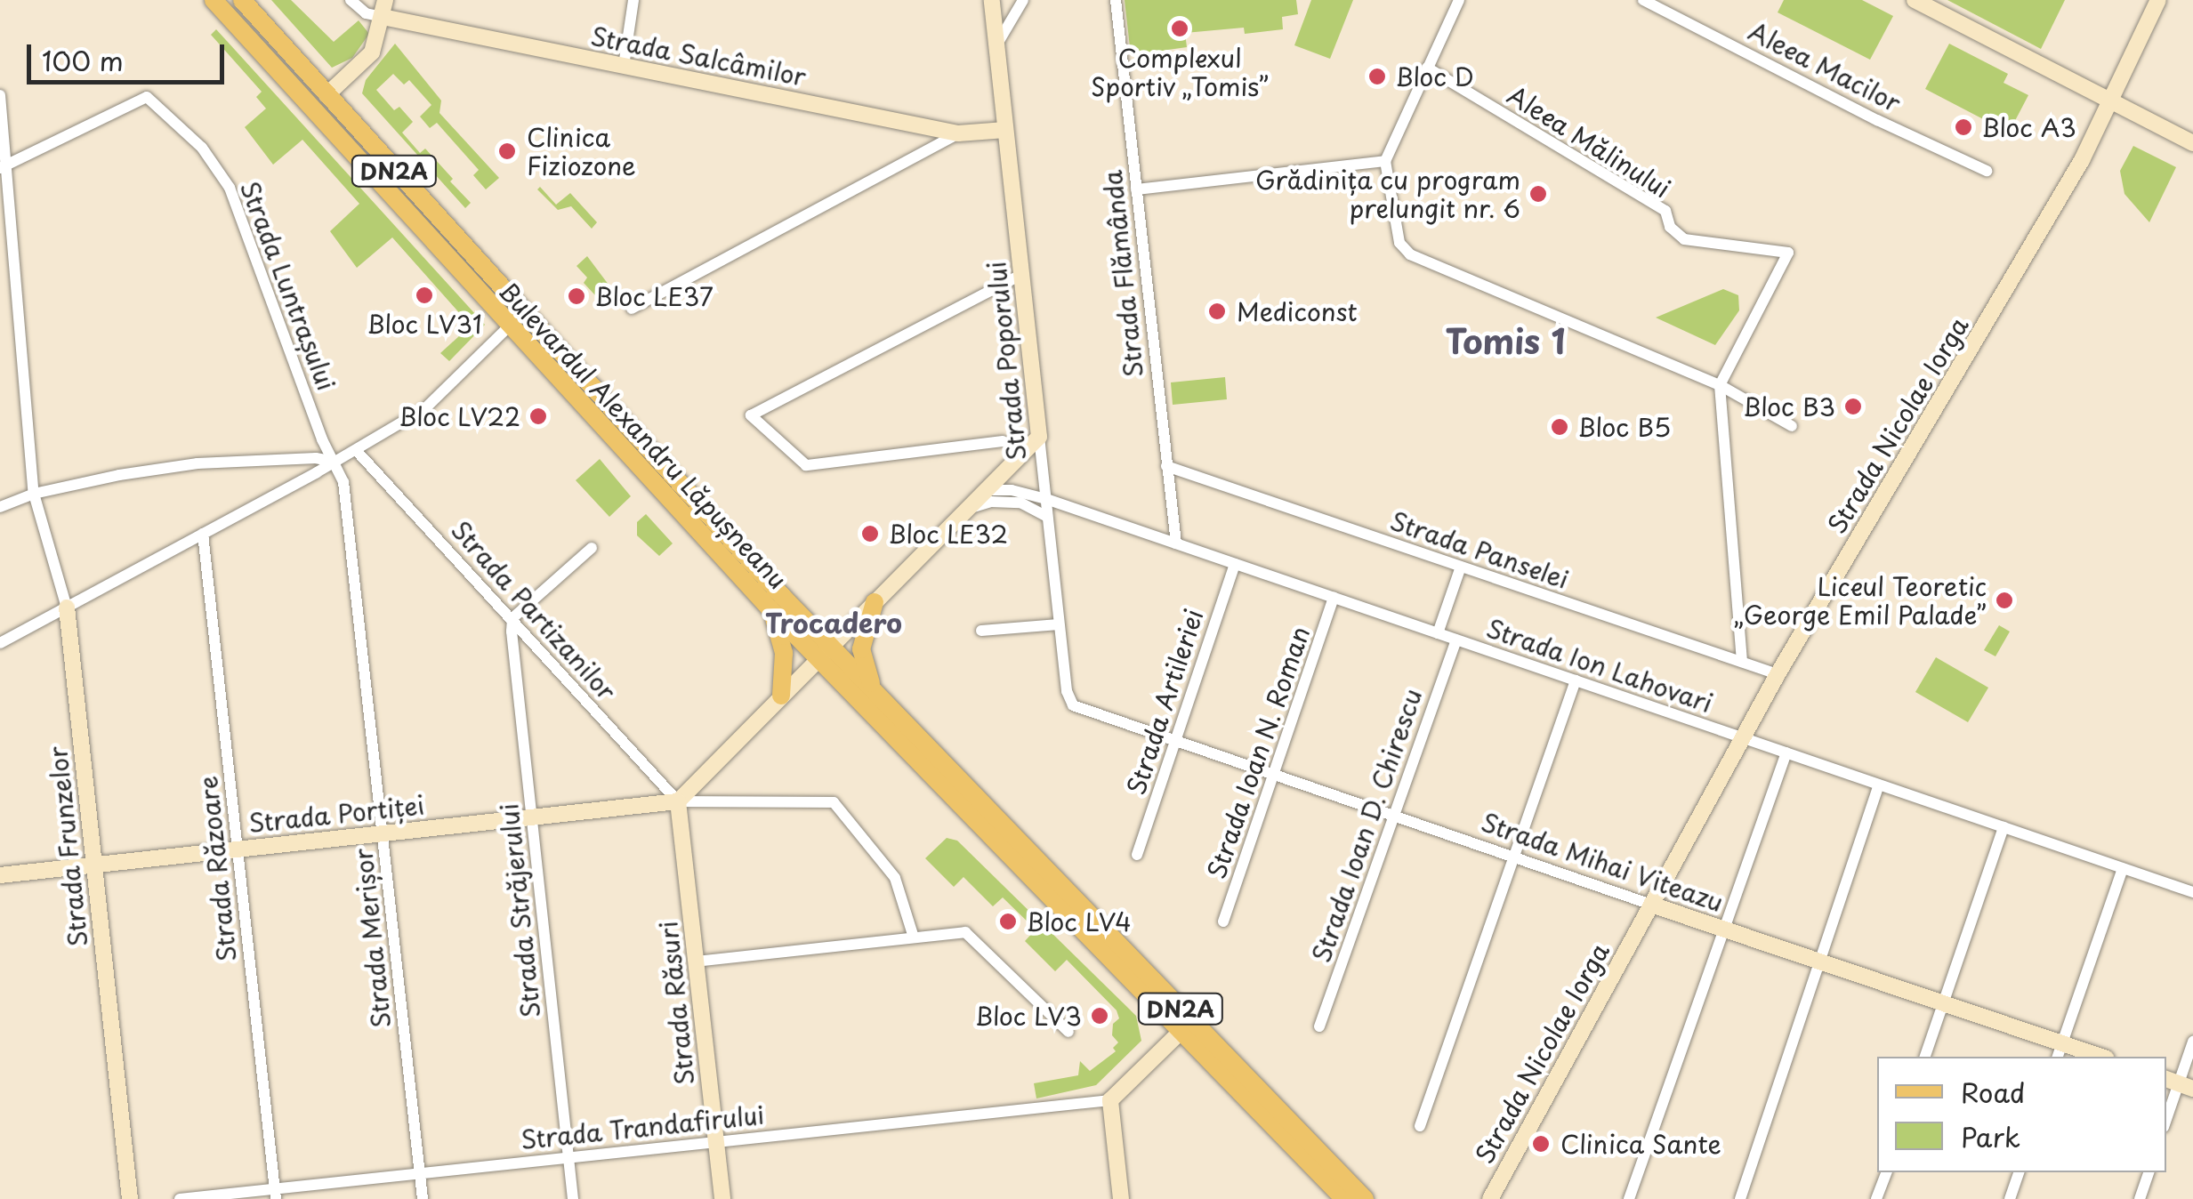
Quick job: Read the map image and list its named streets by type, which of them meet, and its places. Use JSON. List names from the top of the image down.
{
  "streets": {
    "main road": ["DN2A", "Bulevardul Alexandru Lăpușneanu"],
    "street": [
      "Strada Salcâmilor",
      "Aleea Macilor",
      "Aleea Mălinului",
      "Strada Flămânda",
      "Strada Luntrașului",
      "Strada Poporului",
      "Strada Nicolae Iorga",
      "Strada Panselei",
      "Strada Partizanilor",
      "Strada Ion Lahovari",
      "Strada Artileriei",
      "Strada Ioan N. Roman",
      "Strada Portiței",
      "Strada Ioan D. Chirescu",
      "Strada Frunzelor",
      "Strada Mihai Viteazu",
      "Strada Răzoare",
      "Strada Străjerului",
      "Strada Merișor",
      "Strada Răsuri",
      "Strada Trandafirului"
    ]
  },
  "crossings": [
    ["Strada Salcâmilor", "Strada Poporului"],
    ["Strada Flămânda", "Strada Panselei"],
    ["Strada Flămânda", "Strada Ion Lahovari"],
    ["Strada Luntrașului", "Strada Frunzelor"],
    ["Strada Luntrașului", "Strada Merișor"],
    ["Strada Poporului", "Strada Ion Lahovari"],
    ["Strada Poporului", "Strada Mihai Viteazu"],
    ["Strada Nicolae Iorga", "Strada Panselei"],
    ["Strada Nicolae Iorga", "Strada Ion Lahovari"],
    ["Strada Nicolae Iorga", "Strada Mihai Viteazu"],
    ["Strada Partizanilor", "Strada Portiței"],
    ["Strada Partizanilor", "Strada Străjerului"],
    ["Strada Partizanilor", "Strada Răsuri"],
    ["Strada Ion Lahovari", "Strada Artileriei"],
    ["Strada Ion Lahovari", "Strada Ioan N. Roman"],
    ["Strada Ion Lahovari", "Strada Ioan D. Chirescu"],
    ["Strada Artileriei", "Strada Mihai Viteazu"],
    ["Strada Ioan N. Roman", "Strada Mihai Viteazu"],
    ["Strada Portiței", "Strada Frunzelor"],
    ["Strada Portiței", "Strada Răzoare"],
    ["Strada Portiței", "Strada Străjerului"],
    ["Strada Portiței", "Strada Merișor"],
    ["Strada Portiței", "Strada Răsuri"],
    ["Strada Ioan D. Chirescu", "Strada Mihai Viteazu"],
    ["Strada Răzoare", "Strada Trandafirului"],
    ["Strada Străjerului", "Strada Trandafirului"],
    ["Strada Merișor", "Strada Trandafirului"],
    ["Strada Răsuri", "Strada Trandafirului"]
  ],
  "districts": ["Tomis 1", "Trocadero"],
  "places": [
    "Complexul Sportiv „Tomis”",
    "Bloc D",
    "Bloc A3",
    "Clinica Fiziozone",
    "Grădinița cu program prelungit nr. 6",
    "Bloc LV31",
    "Bloc LE37",
    "Mediconst",
    "Bloc B3",
    "Bloc LV22",
    "Bloc B5",
    "Bloc LE32",
    "Liceul Teoretic „George Emil Palade”",
    "Bloc LV4",
    "Bloc LV3",
    "Clinica Sante"
  ],
  "legend": ["Road", "Park"],
  "scale_bar": "100 m"
}
